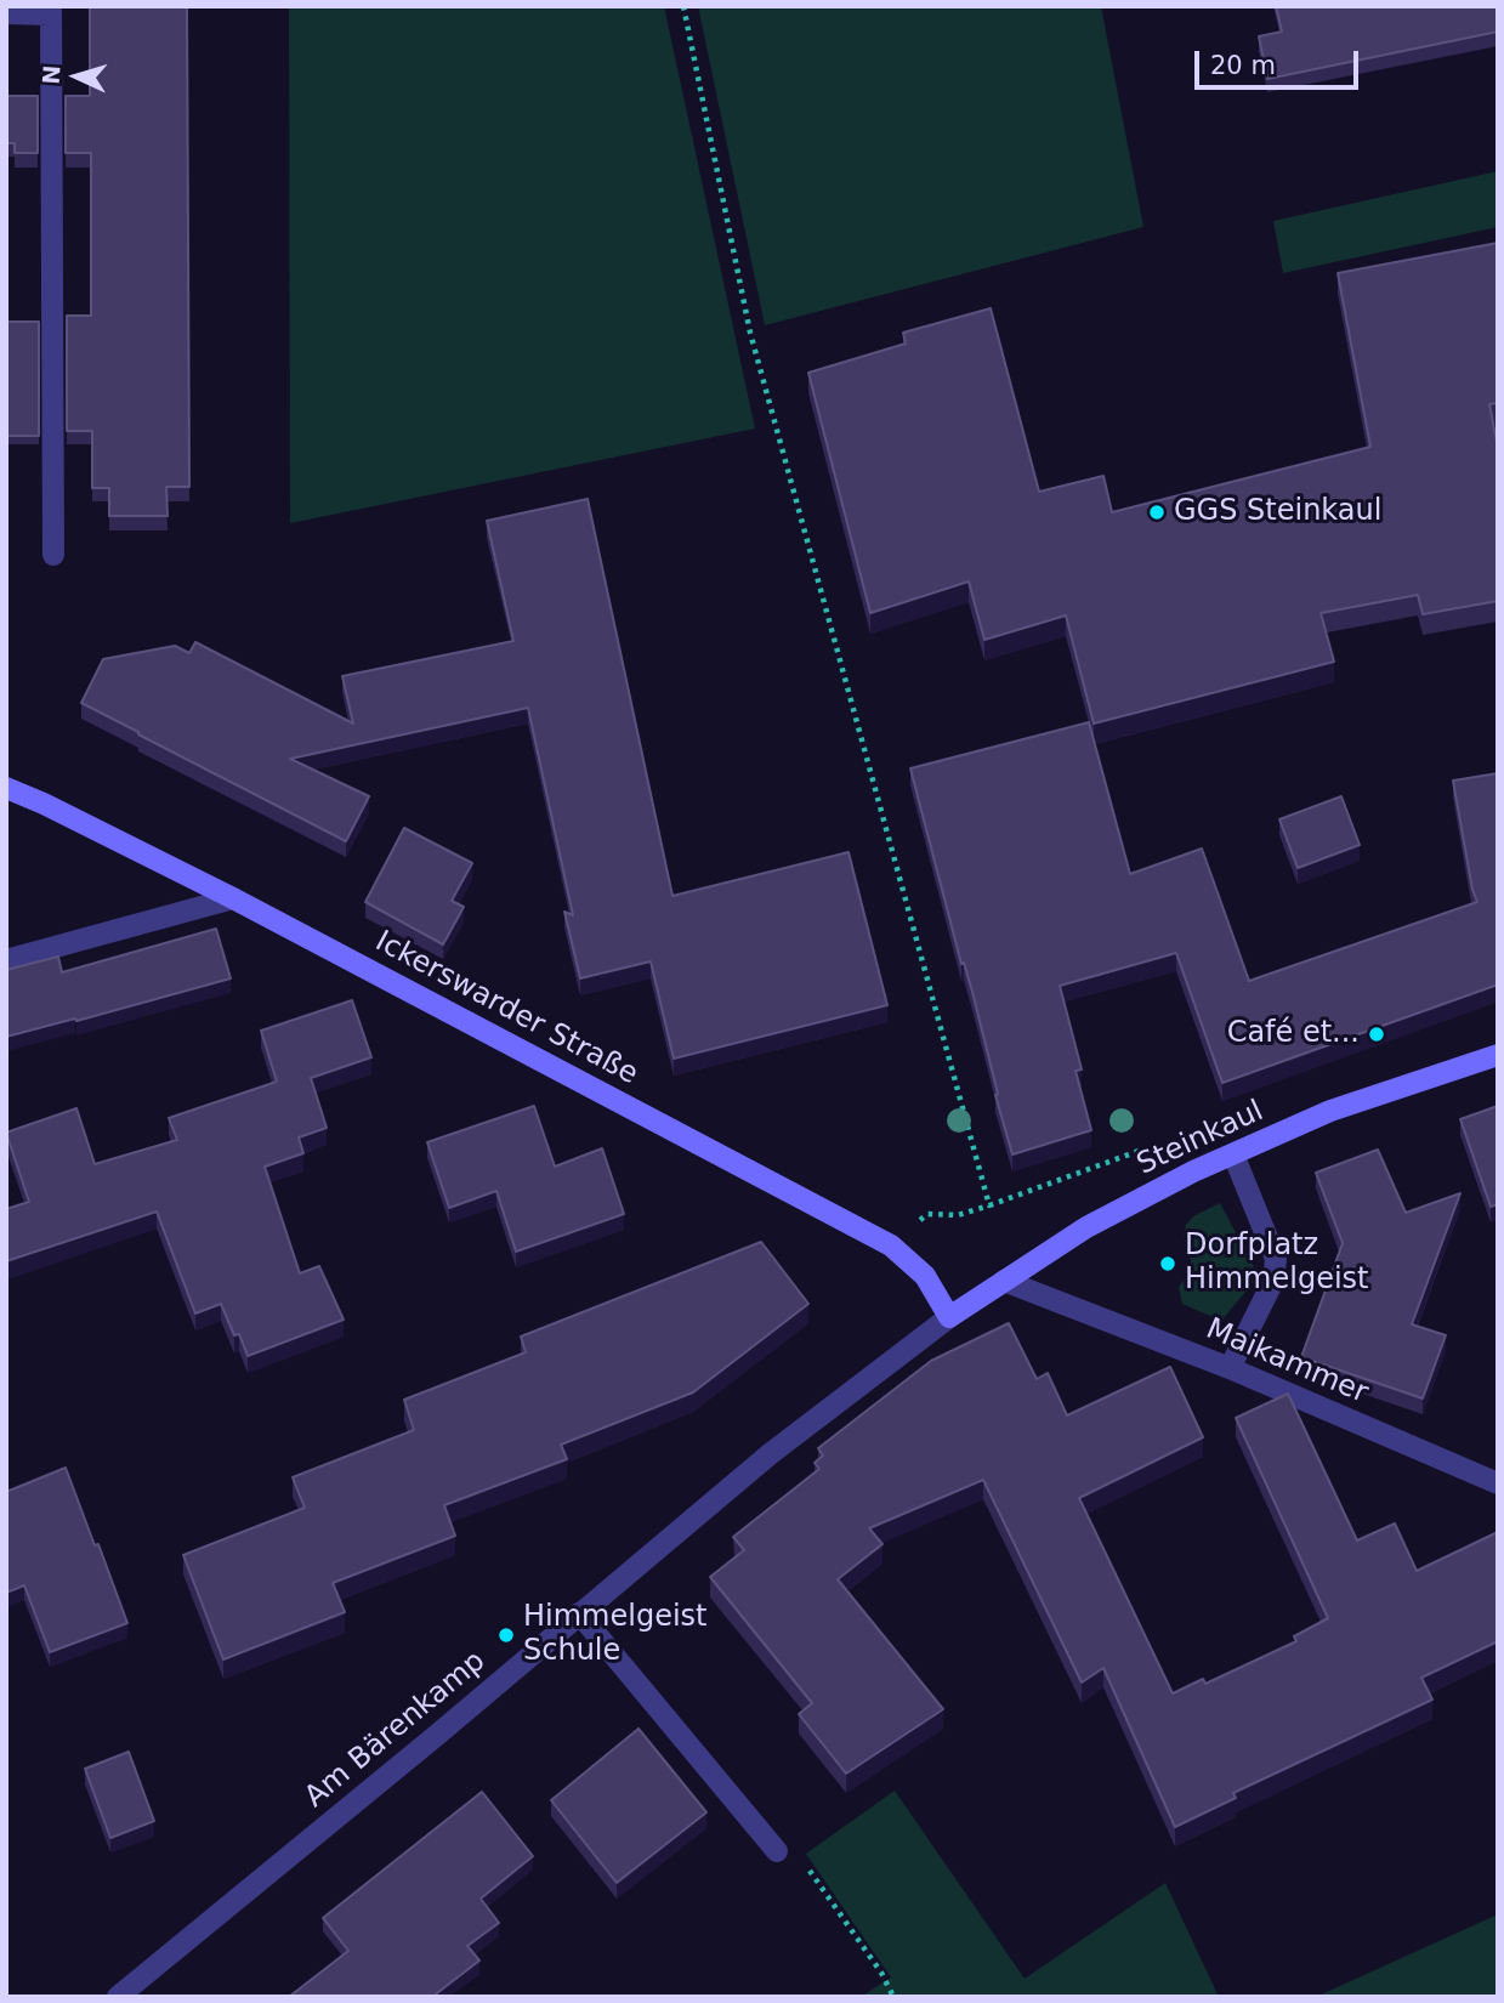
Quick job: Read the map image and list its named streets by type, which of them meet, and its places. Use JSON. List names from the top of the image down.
{
  "streets": {
    "street": [
      "Ickerswarder Straße",
      "Steinkaul",
      "Maikammer",
      "Am Bärenkamp"
    ]
  },
  "crossings": [
    ["Ickerswarder Straße", "Steinkaul"],
    ["Ickerswarder Straße", "Am Bärenkamp"],
    ["Steinkaul", "Maikammer"],
    ["Steinkaul", "Am Bärenkamp"]
  ],
  "places": [
    "GGS Steinkaul",
    "Café et...",
    "Dorfplatz Himmelgeist",
    "Himmelgeist Schule"
  ],
  "scale_bar": "20 m",
  "north": "left"
}
